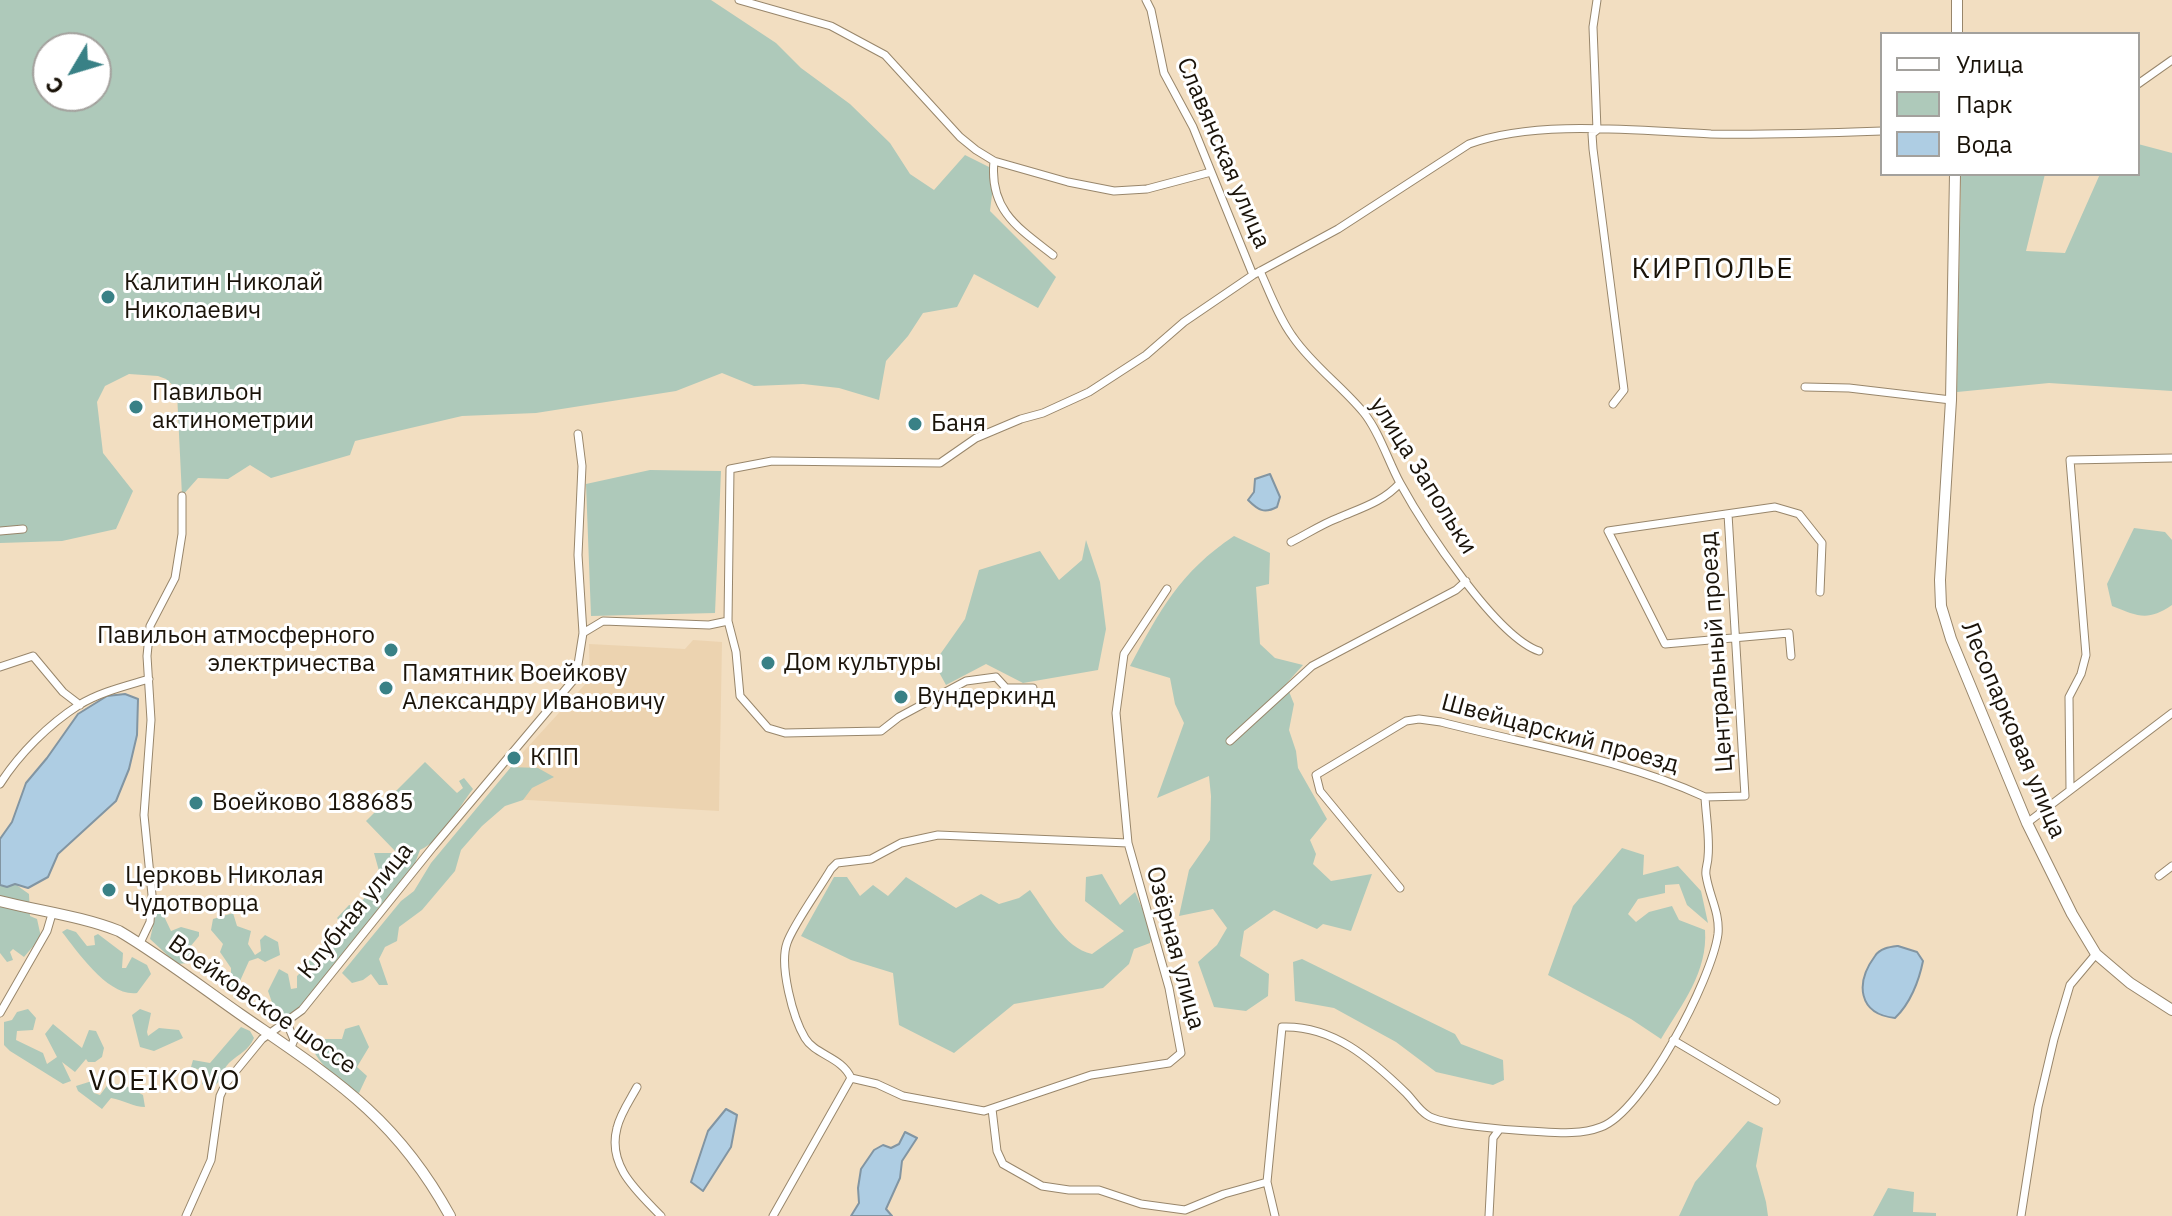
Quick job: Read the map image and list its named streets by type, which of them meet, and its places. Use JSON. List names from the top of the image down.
{
  "streets": {
    "street": [
      "Славянская улица",
      "улица Запольки",
      "Центральный проезд",
      "Лесопарковая улица",
      "Швейцарский проезд",
      "Клубная улица",
      "Озёрная улица",
      "Воейковское шоссе"
    ]
  },
  "crossings": [
    ["Славянская улица", "улица Запольки"],
    ["Центральный проезд", "Швейцарский проезд"],
    ["Клубная улица", "Воейковское шоссе"]
  ],
  "districts": ["КИРПОЛЬЕ", "VOEIKOVO"],
  "places": [
    "Калитин Николай Николаевич",
    "Павильон актинометрии",
    "Баня",
    "Павильон атмосферного электричества",
    "Дом культуры",
    "Памятник Воейкову Александру Ивановичу",
    "Вундеркинд",
    "КПП",
    "Воейково 188685",
    "Церковь Николая Чудотворца"
  ],
  "legend": ["Улица", "Парк", "Вода"],
  "north": "bottom left"
}
